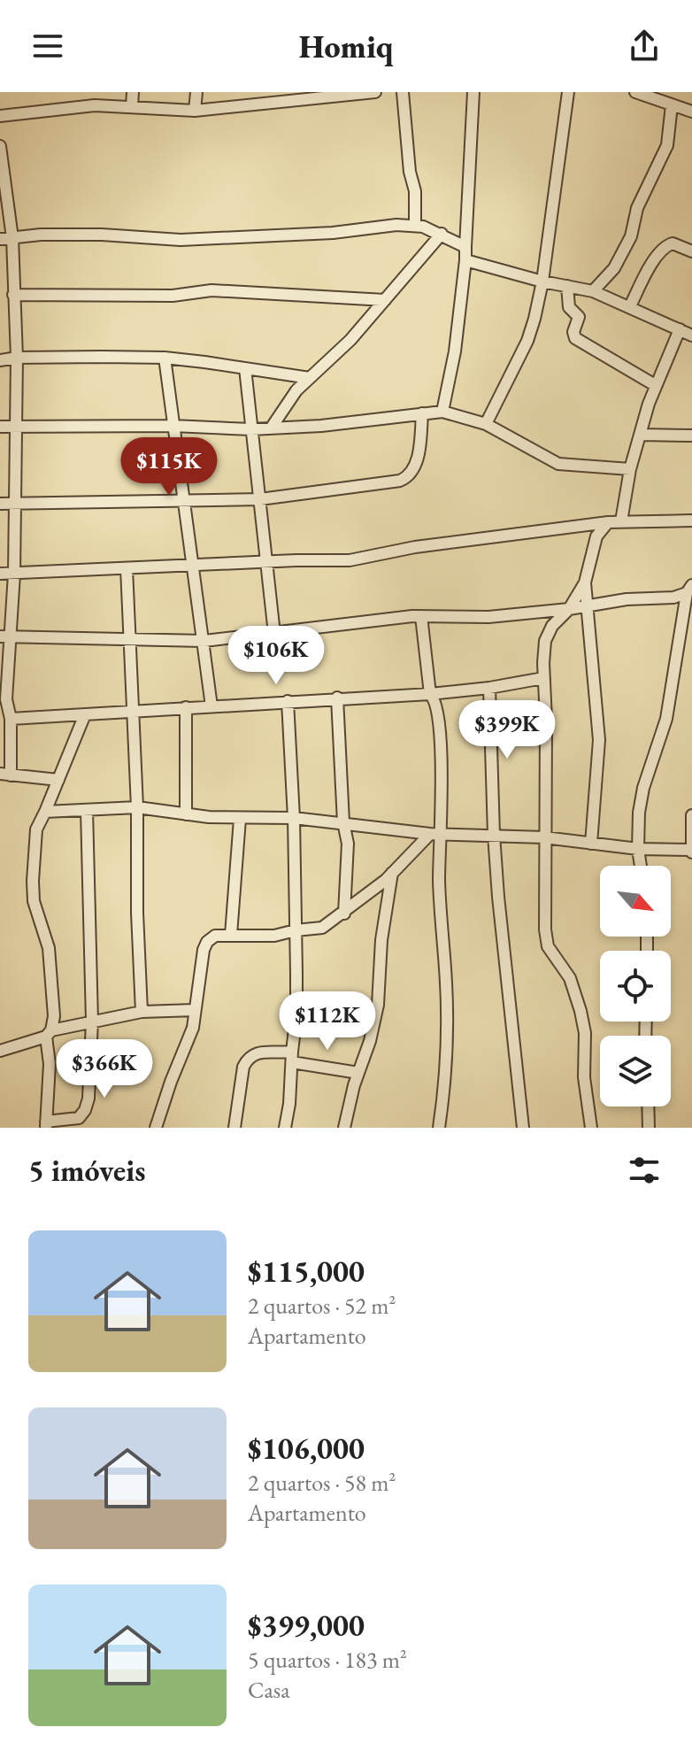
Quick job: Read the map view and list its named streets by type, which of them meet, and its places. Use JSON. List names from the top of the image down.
{
  "north": "bottom right",
  "page": {
    "header": "Homiq",
    "price": [
      "$115K",
      "$106K",
      "$399K",
      "$112K",
      "$366K"
    ],
    "heading": "5 imóveis",
    "list": [
      {
        "name": "$115,000",
        "note": "2 quartos · 52 m² · Apartamento"
      },
      {
        "name": "$106,000",
        "note": "2 quartos · 58 m² · Apartamento"
      },
      {
        "name": "$399,000",
        "note": "5 quartos · 183 m² · Casa"
      }
    ]
  }
}
